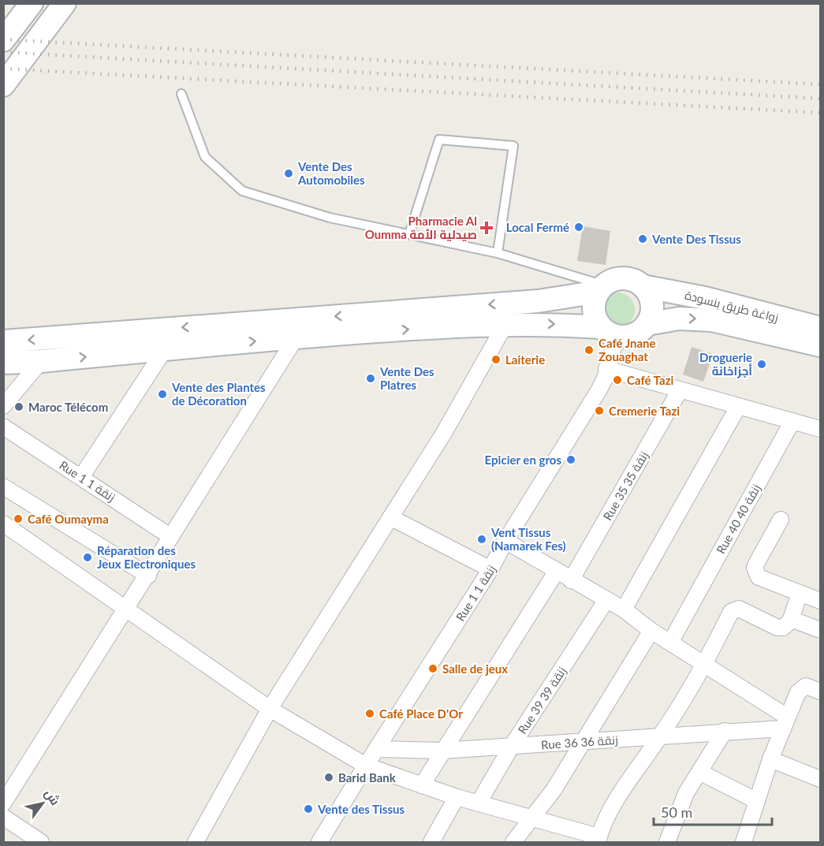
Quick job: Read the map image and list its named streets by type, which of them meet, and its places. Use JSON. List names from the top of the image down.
{
  "streets": {
    "main road": ["زواغة طريق بنسودة"],
    "street": [
      "Rue 1 زنقة 1",
      "Rue 35 زنقة 35",
      "Rue 40 زنقة 40",
      "Rue 39 زنقة 39",
      "Rue 36 زنقة 36"
    ]
  },
  "crossings": [
    ["زواغة طريق بنسودة", "Rue 1 زنقة 1"],
    ["Rue 1 زنقة 1", "Rue 36 زنقة 36"],
    ["Rue 39 زنقة 39", "Rue 36 زنقة 36"]
  ],
  "places": {
    "other": [
      "Vente Des Automobiles",
      "Local Fermé",
      "Vente Des Tissus",
      "Café Jnane Zouaghat",
      "Laiterie",
      "Droguerie أجزاخانة",
      "Vente Des Platres",
      "Café Tazi",
      "Vente des Plantes de Décoration",
      "Maroc Télécom",
      "Cremerie Tazi",
      "Epicier en gros",
      "Café Oumayma",
      "Vent Tissus (Namarek Fes)",
      "Réparation des Jeux Electroniques",
      "Salle de jeux",
      "Café Place D'Or",
      "Barid Bank",
      "Vente des Tissus"
    ],
    "health": ["Pharmacie Al Oumma صيدلية الأمة"]
  },
  "scale_bar": "50 m",
  "north": "top right"
}
